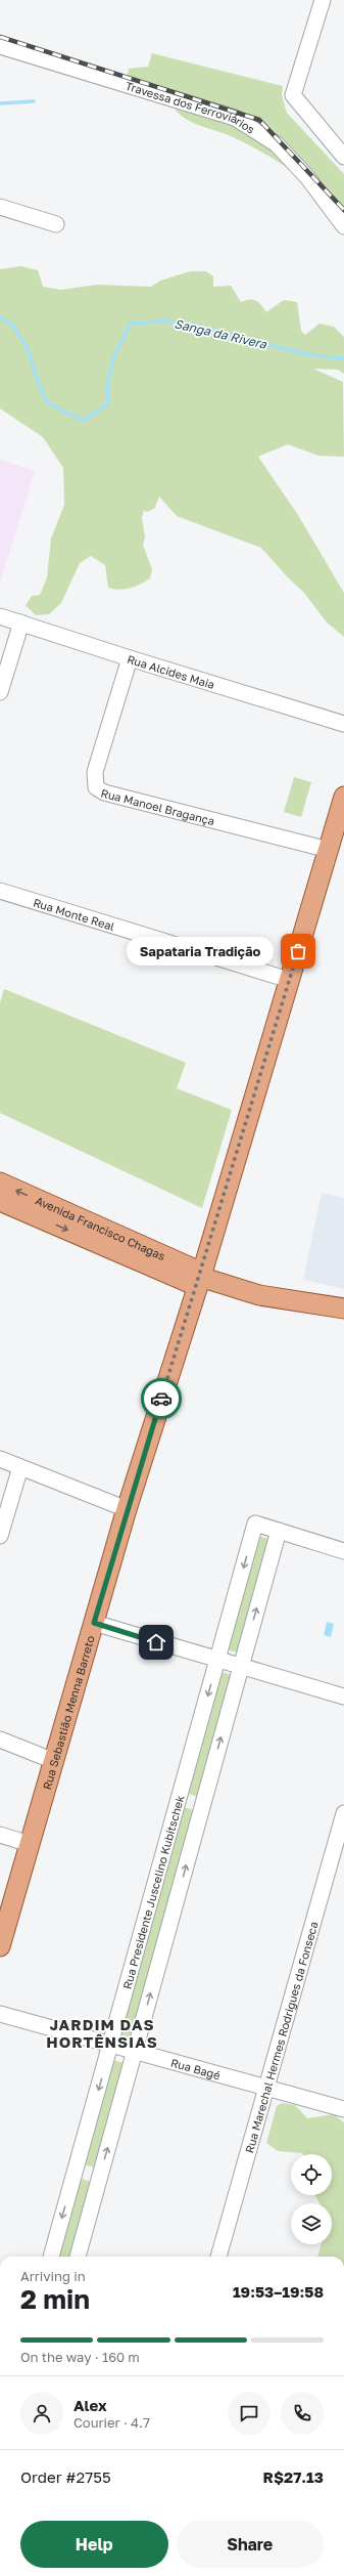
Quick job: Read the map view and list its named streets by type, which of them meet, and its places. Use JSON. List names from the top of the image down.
{
  "streets": {
    "main road": ["Avenida Francisco Chagas", "Rua Sebastião Menna Barreto"],
    "street": [
      "Travessa dos Ferroviários",
      "Rua Alcides Maia",
      "Rua Manoel Bragança",
      "Rua Monte Real",
      "Rua Presidente Juscelino Kubitschek",
      "Rua Marechal Hermes Rodrigues da Fonseca",
      "Rua Bagé"
    ]
  },
  "crossings": [
    ["Rua Alcides Maia", "Rua Manoel Bragança"],
    ["Rua Manoel Bragança", "Rua Sebastião Menna Barreto"],
    ["Rua Monte Real", "Rua Sebastião Menna Barreto"],
    ["Avenida Francisco Chagas", "Rua Sebastião Menna Barreto"],
    ["Rua Presidente Juscelino Kubitschek", "Rua Bagé"],
    ["Rua Marechal Hermes Rodrigues da Fonseca", "Rua Bagé"]
  ],
  "districts": ["JARDIM DAS HORTÊNSIAS"],
  "water": ["Sanga da Rivera"],
  "places": ["Sapataria Tradição"],
  "page": {
    "bubble": "Sapataria Tradição",
    "heading": ["2 min", "Arriving in", "19:53–19:58"],
    "panel": [
      "Alex",
      "Courier · 4.7",
      "Order #2755",
      "R$27.13"
    ],
    "bar": "On the way · 160 m",
    "buttons": ["Help", "Share"]
  }
}
